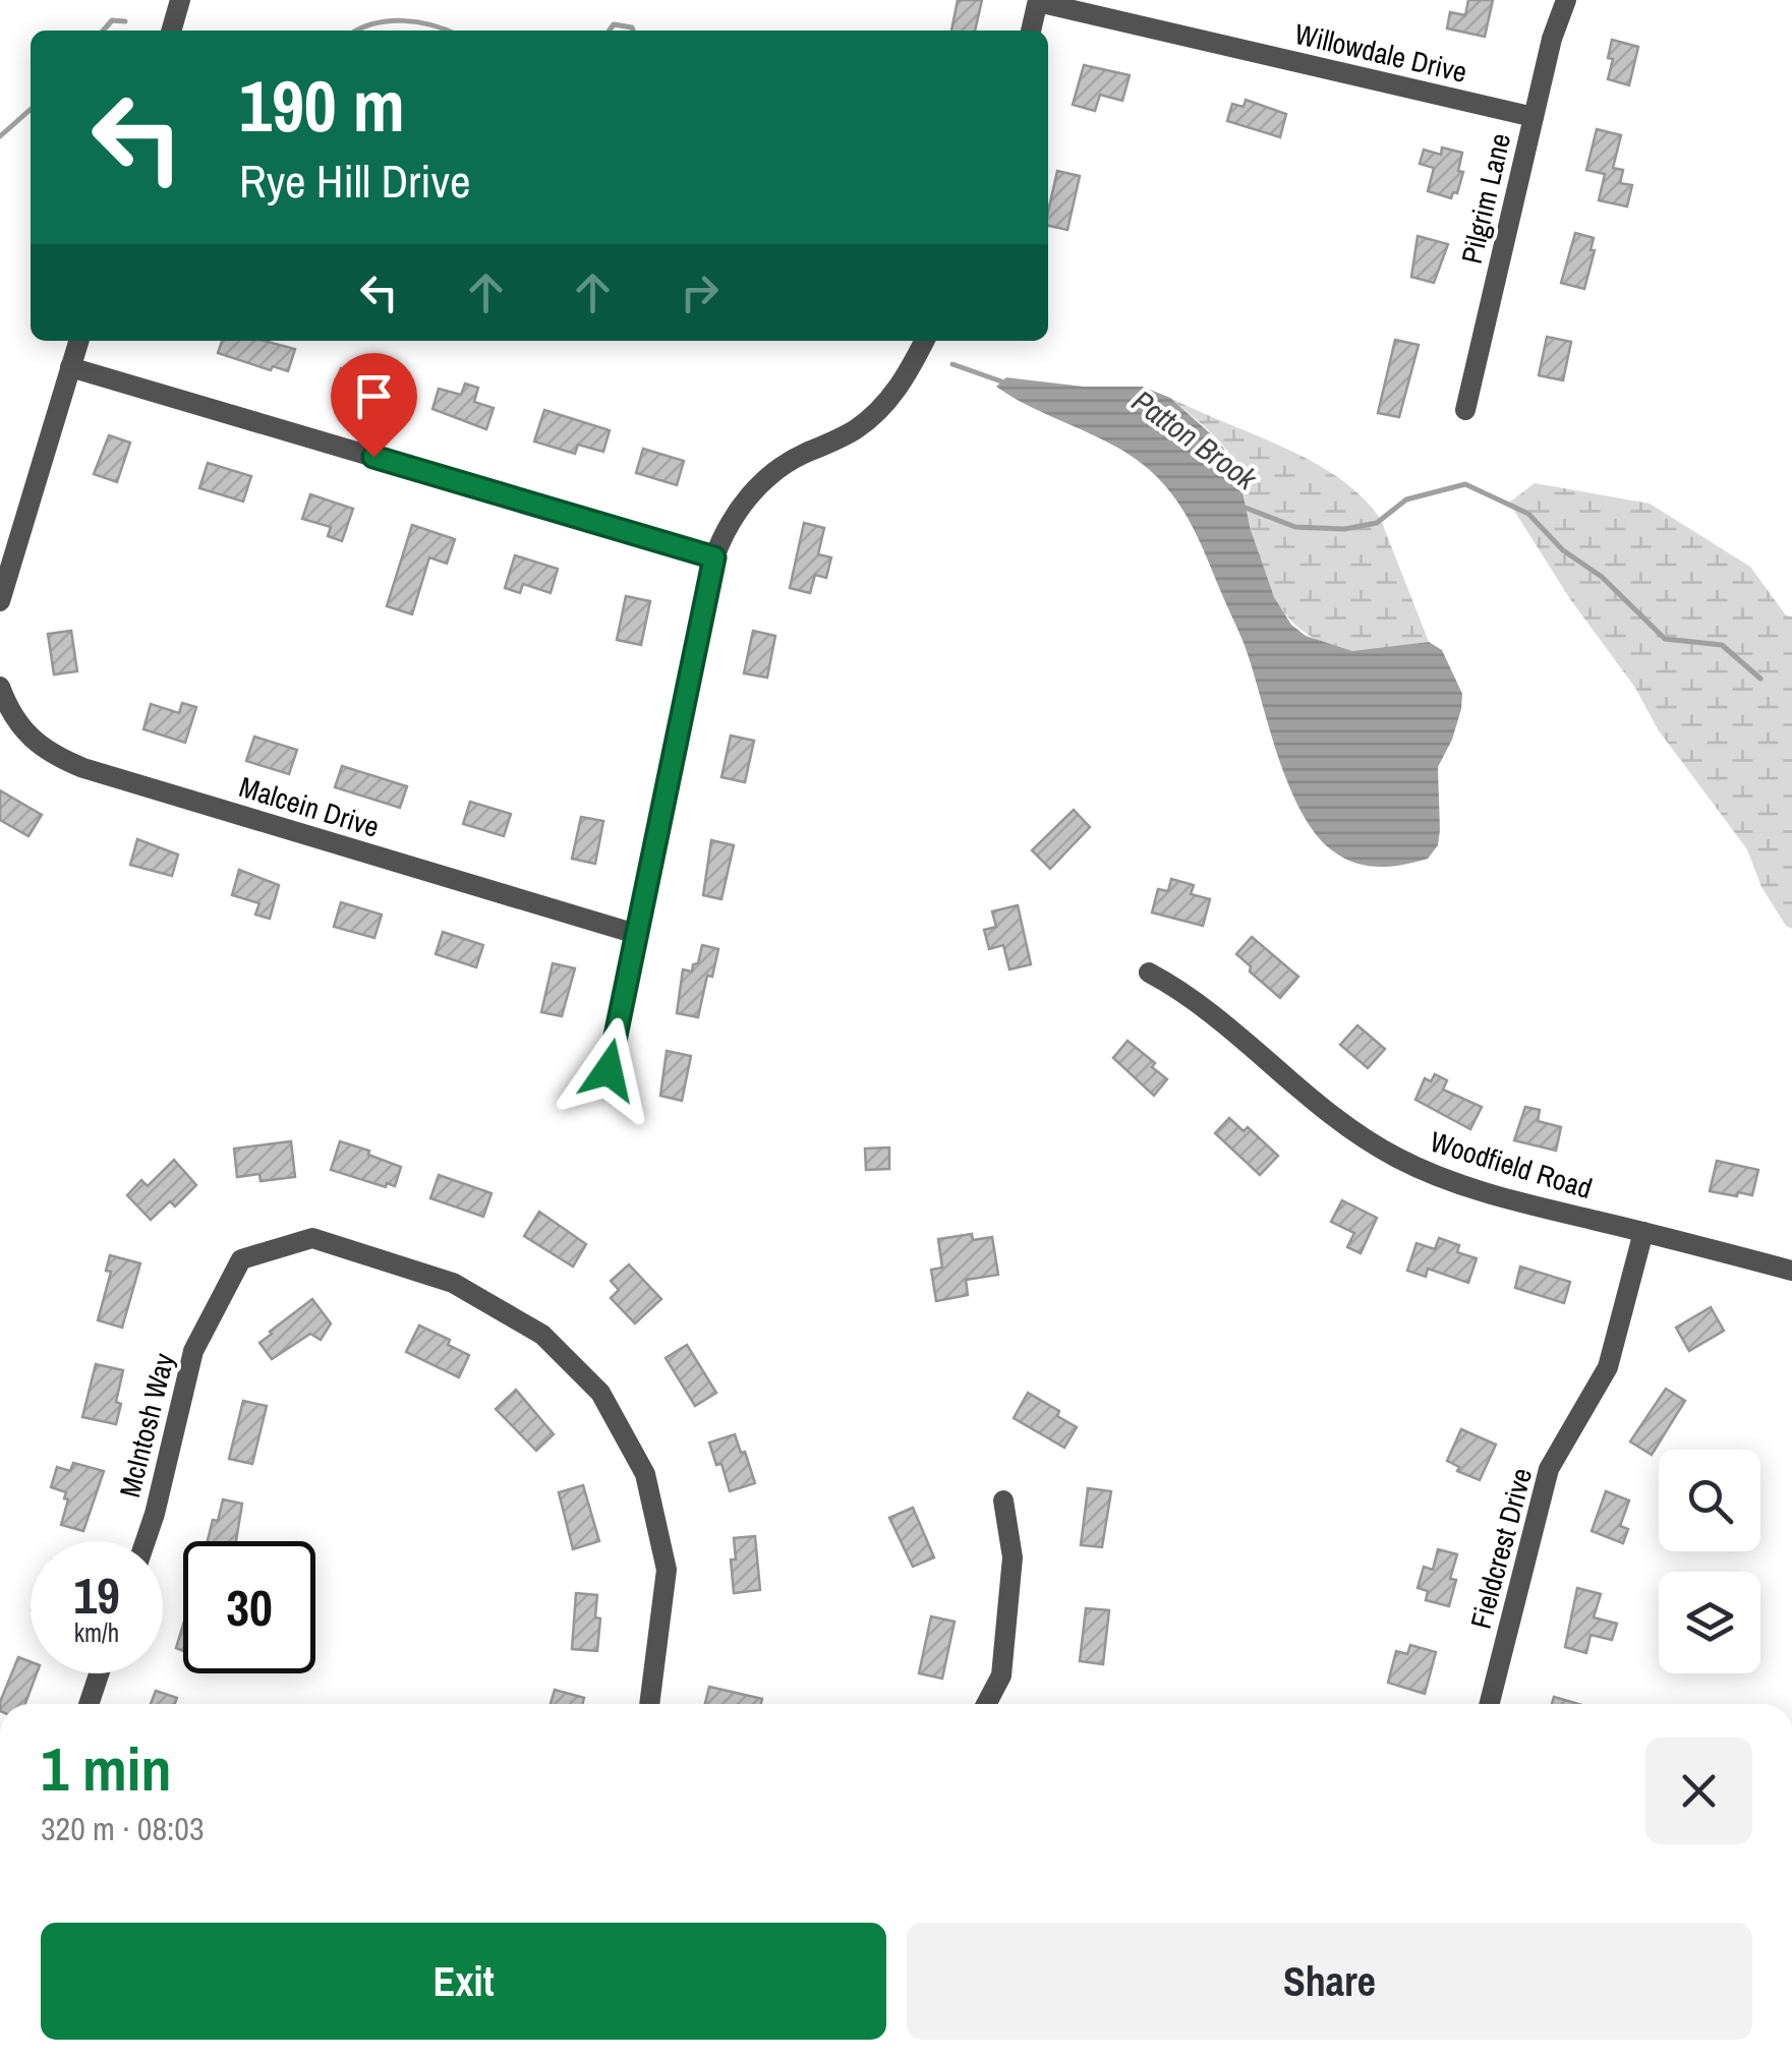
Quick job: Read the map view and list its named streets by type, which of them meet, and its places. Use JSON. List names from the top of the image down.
{
  "streets": {
    "street": [
      "Willowdale Drive",
      "Pilgrim Lane",
      "Malcein Drive",
      "Woodfield Road",
      "McIntosh Way",
      "Fieldcrest Drive"
    ]
  },
  "crossings": [
    ["Willowdale Drive", "Pilgrim Lane"],
    ["Woodfield Road", "Fieldcrest Drive"]
  ],
  "water": ["Patton Brook"],
  "page": {
    "turn": ["190 m", "Rye Hill Drive"],
    "speed": "19 km/h",
    "limit": "30",
    "heading": ["1 min", "320 m · 08:03"],
    "buttons": ["Exit", "Share"]
  }
}
